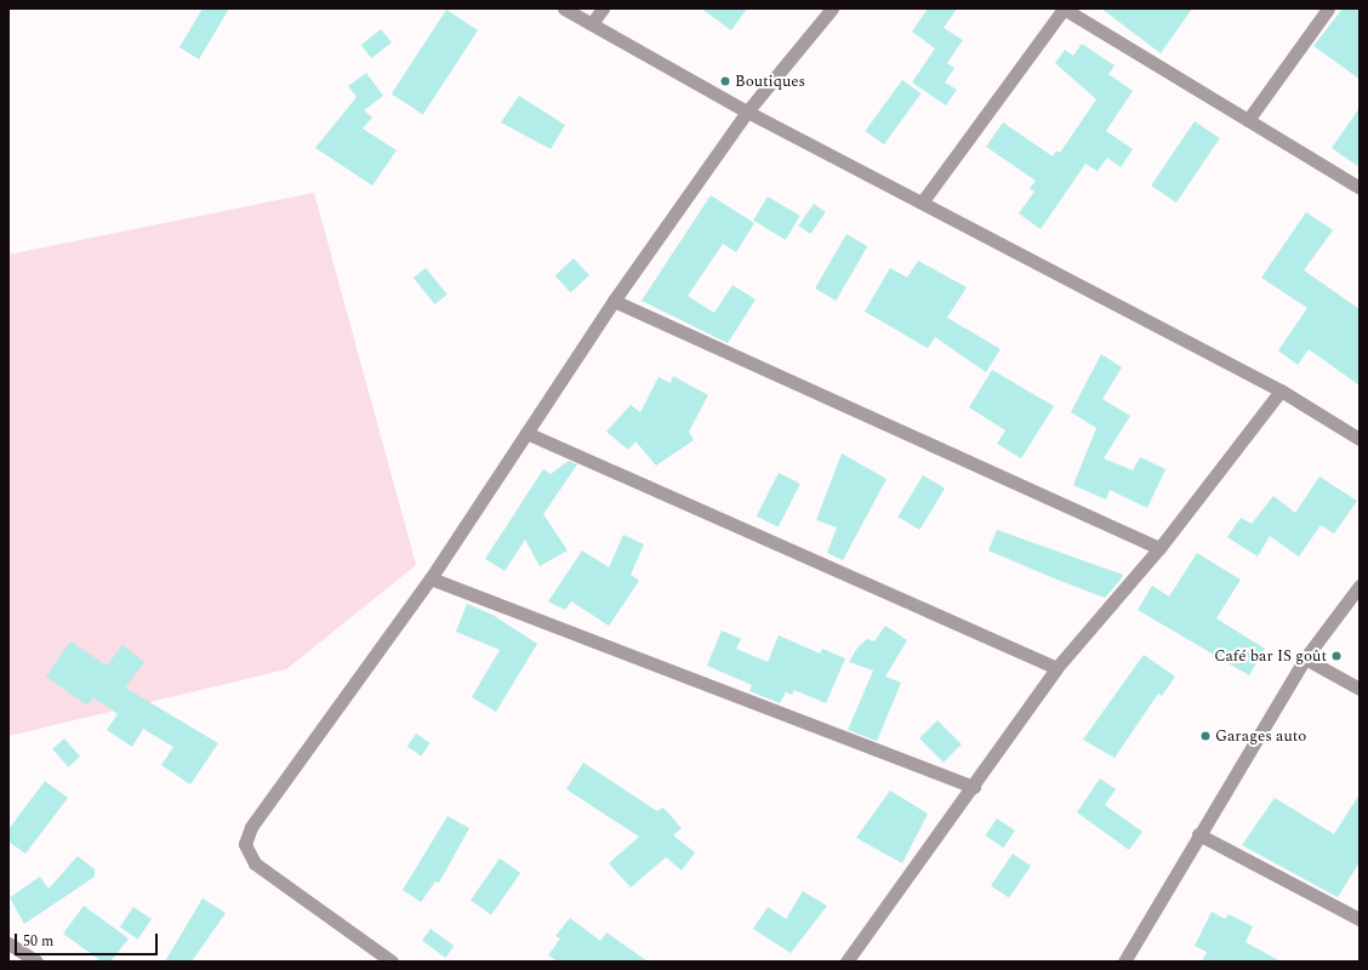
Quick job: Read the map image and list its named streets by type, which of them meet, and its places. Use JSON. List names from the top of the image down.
{
  "places": ["Boutiques", "Café bar IS goût", "Garages auto"],
  "scale_bar": "50 m"
}
